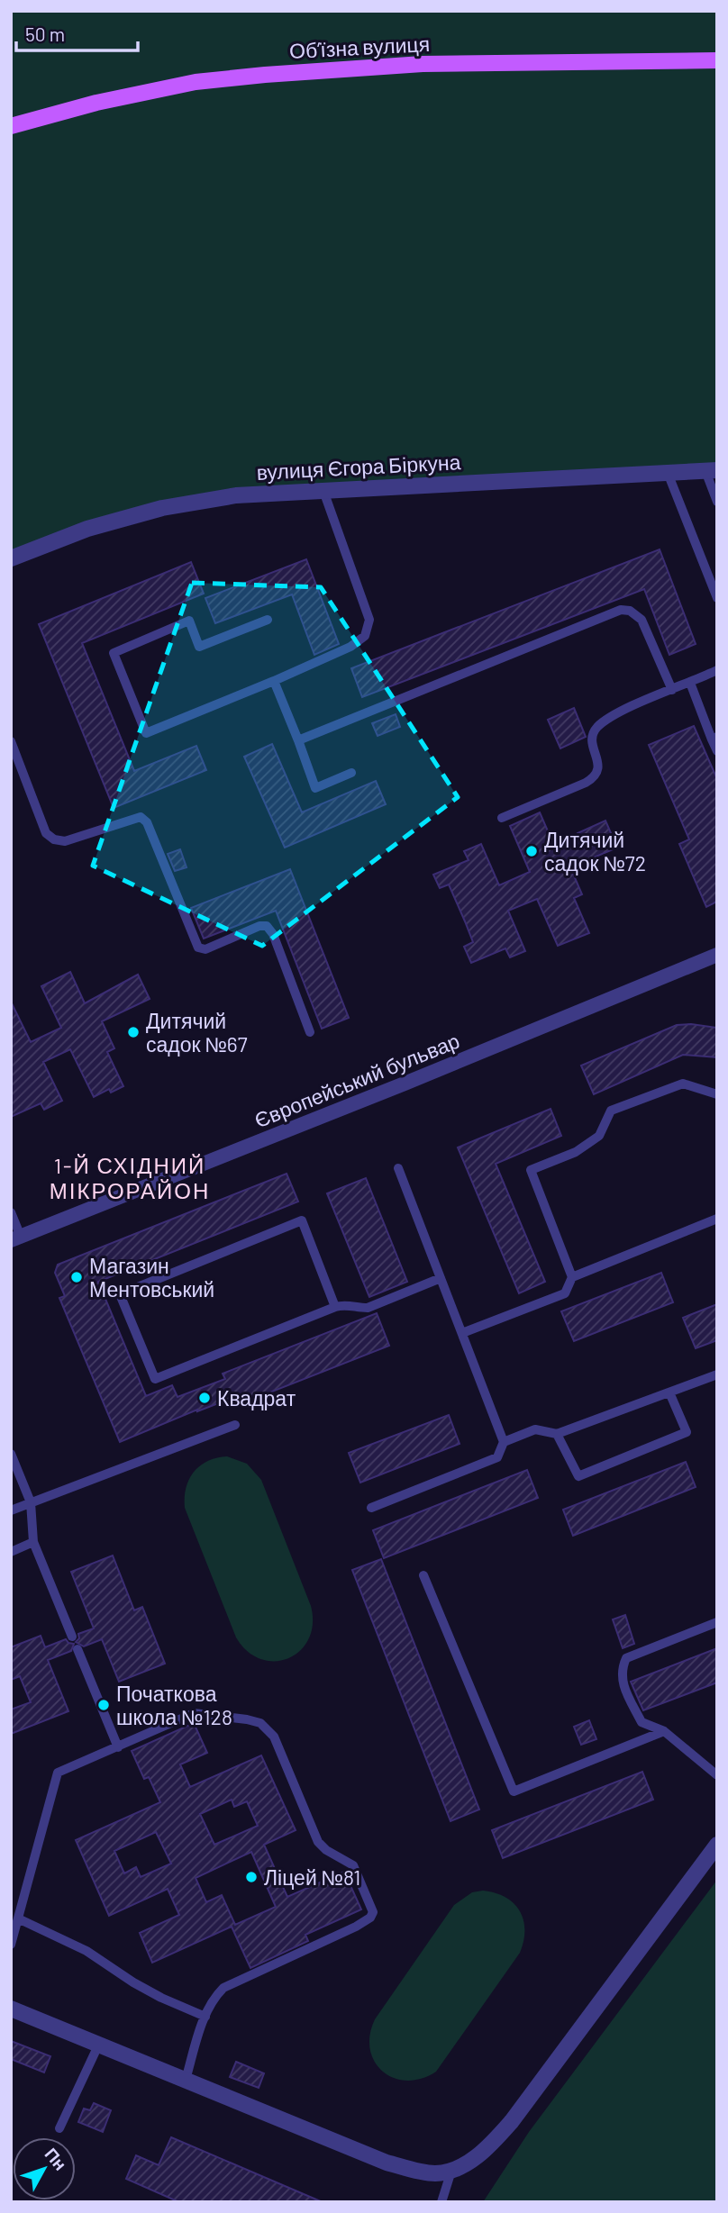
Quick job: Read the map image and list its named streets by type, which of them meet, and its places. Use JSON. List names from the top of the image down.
{
  "streets": {
    "main road": ["Обʼїзна вулиця"],
    "street": ["вулиця Єгора Біркуна", "Європейський бульвар"]
  },
  "districts": ["1-Й СХІДНИЙ МІКРОРАЙОН"],
  "places": [
    "Дитячий садок №72",
    "Дитячий садок №67",
    "Магазин Ментовський",
    "Квадрат",
    "Початкова школа №128",
    "Ліцей №81"
  ],
  "scale_bar": "50 m",
  "north": "top right"
}
